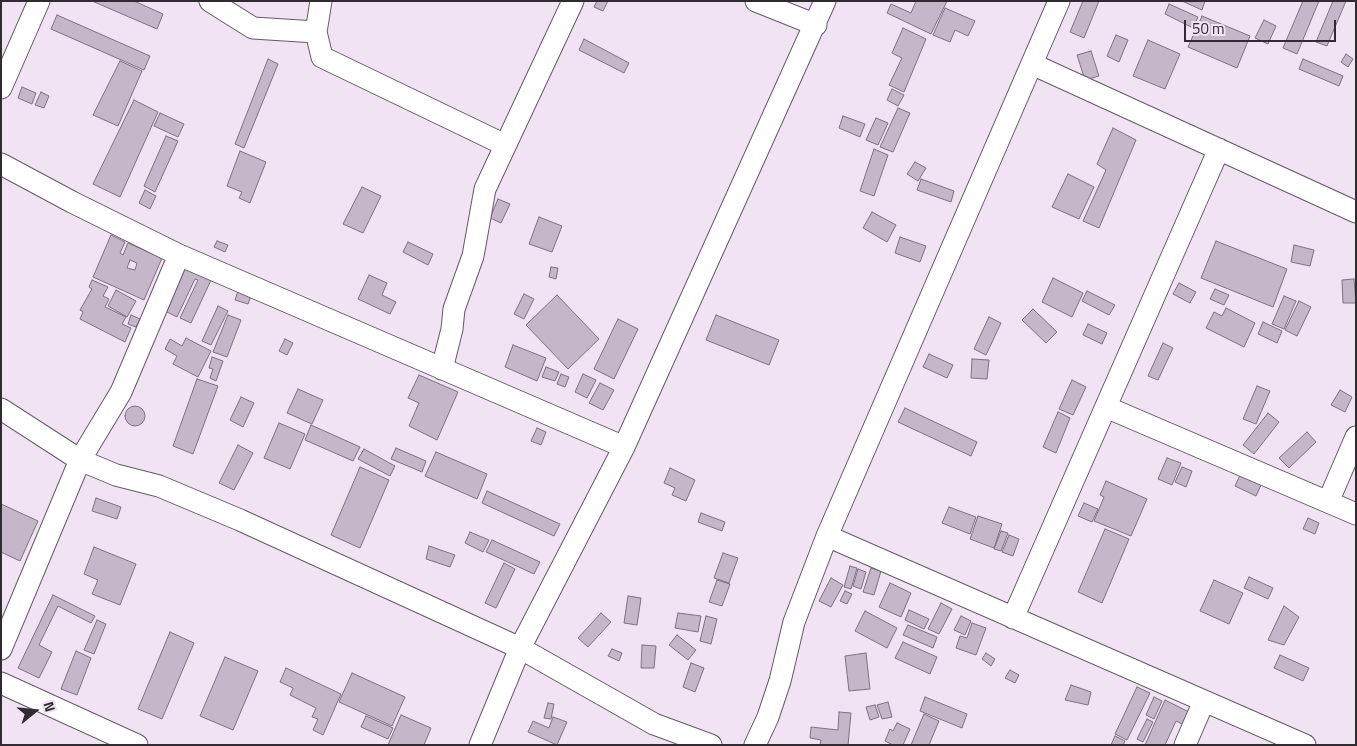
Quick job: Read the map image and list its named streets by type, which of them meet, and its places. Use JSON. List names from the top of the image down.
{
  "scale_bar": "50 m",
  "north": "right"
}
